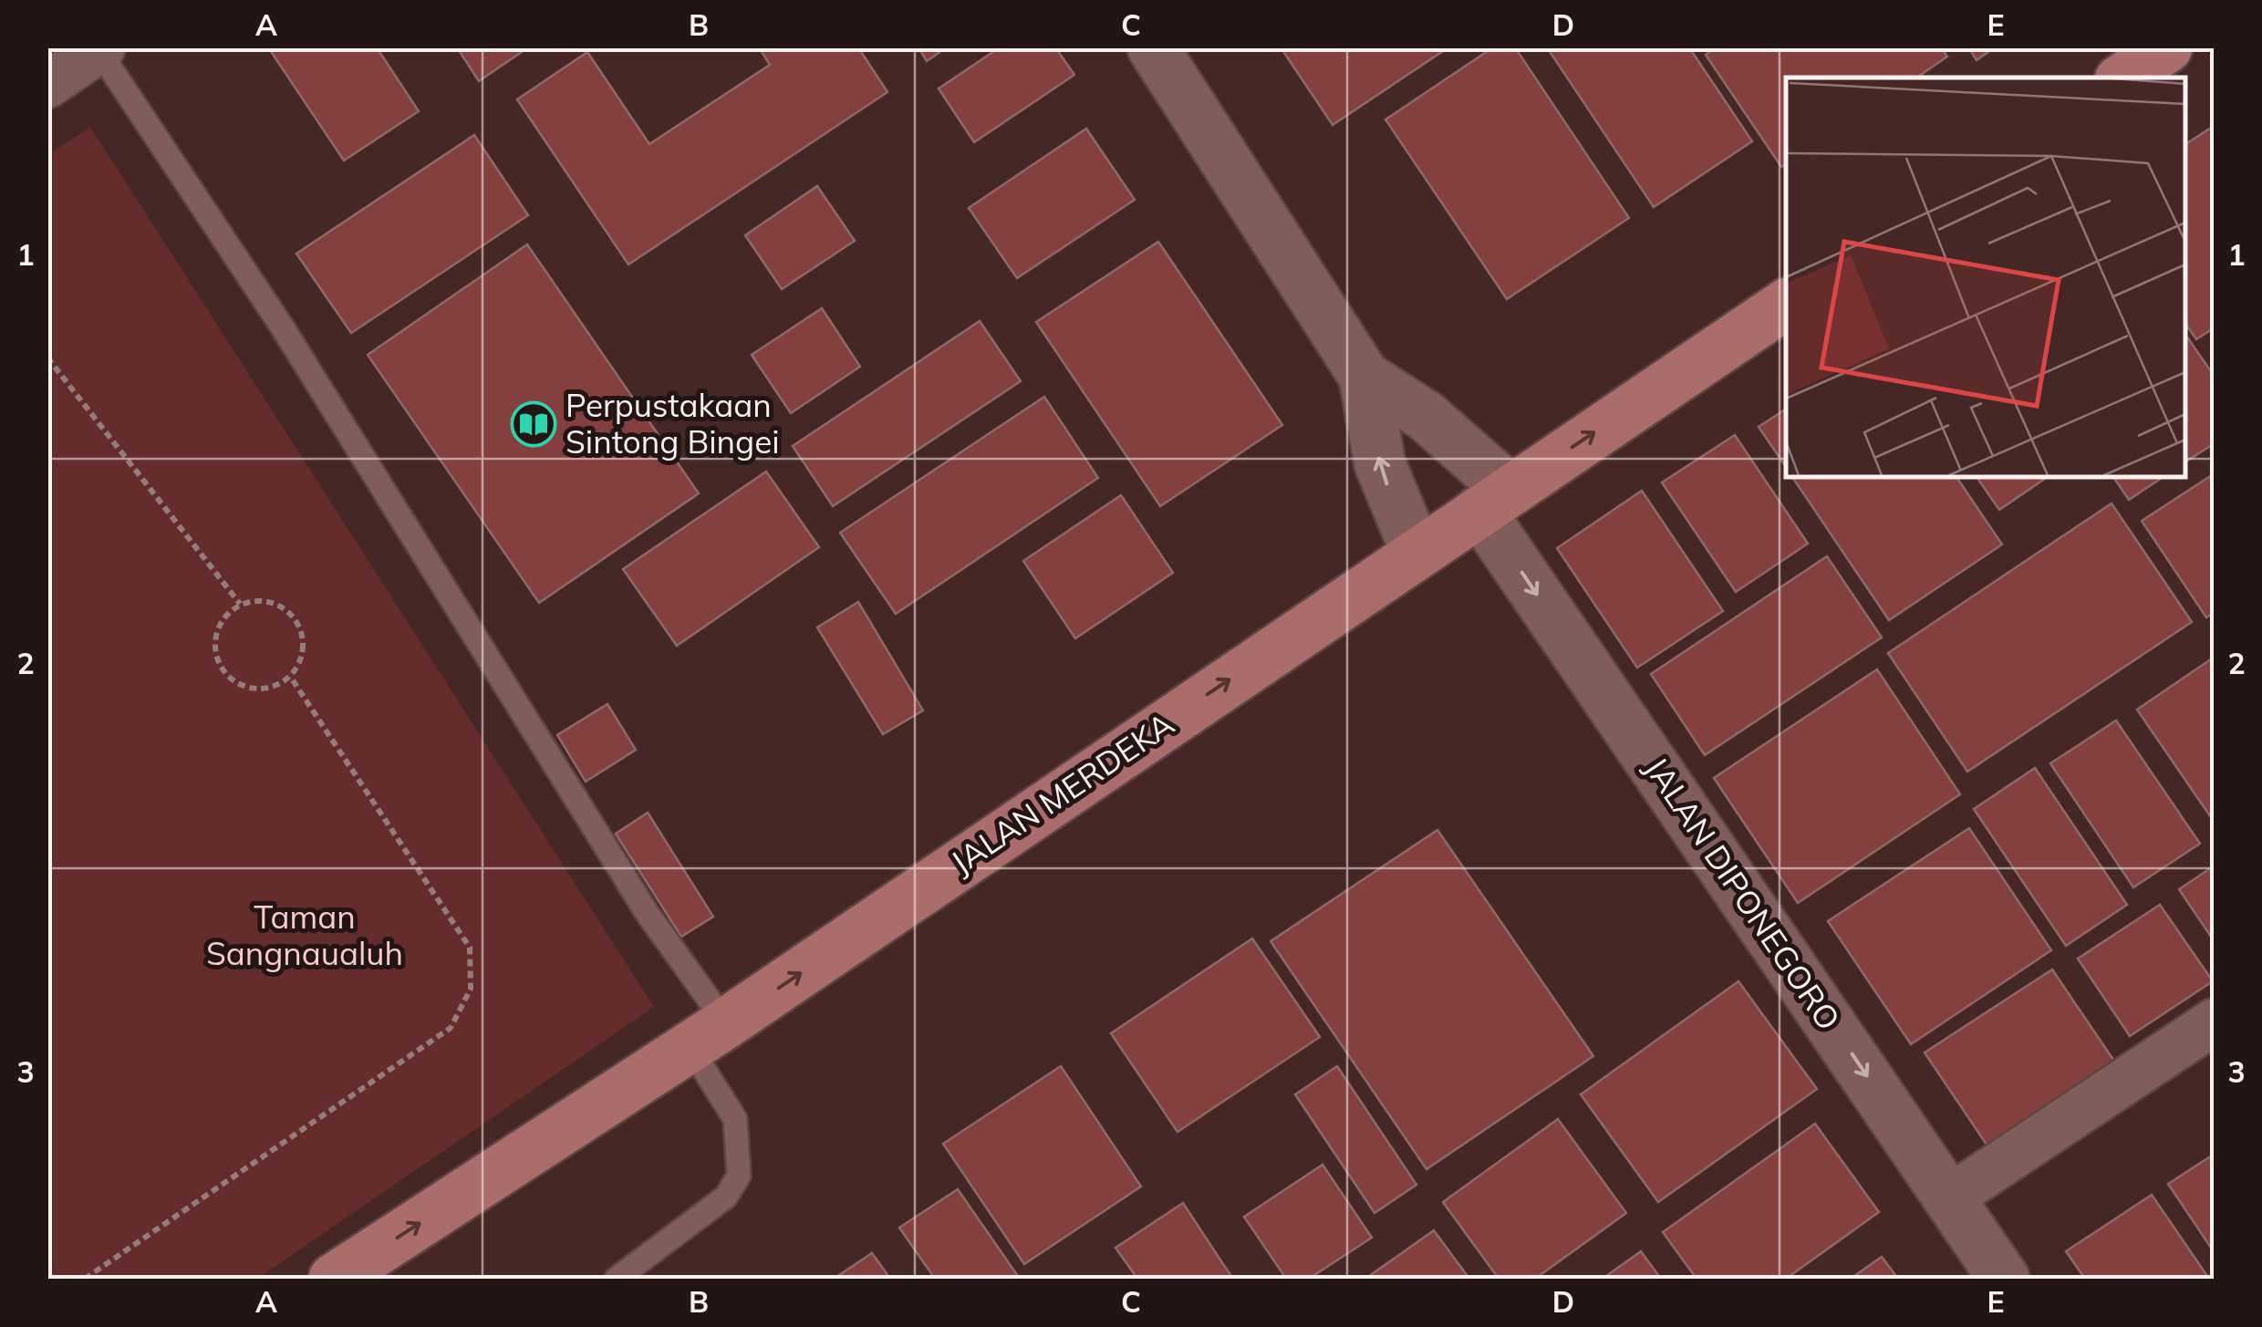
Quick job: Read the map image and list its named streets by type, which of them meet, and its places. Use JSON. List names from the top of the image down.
{
  "streets": {
    "main road": ["JALAN MERDEKA"],
    "street": ["JALAN DIPONEGORO"]
  },
  "crossings": [
    ["JALAN MERDEKA", "JALAN DIPONEGORO"]
  ],
  "one_way": ["JALAN MERDEKA"],
  "parks": ["Taman Sangnaualuh"],
  "places": {
    "library": ["Perpustakaan Sintong Bingei"]
  },
  "grid": {
    "columns": [
      "A",
      "B",
      "C",
      "D",
      "E"
    ],
    "rows": ["1", "2", "3"]
  }
}
